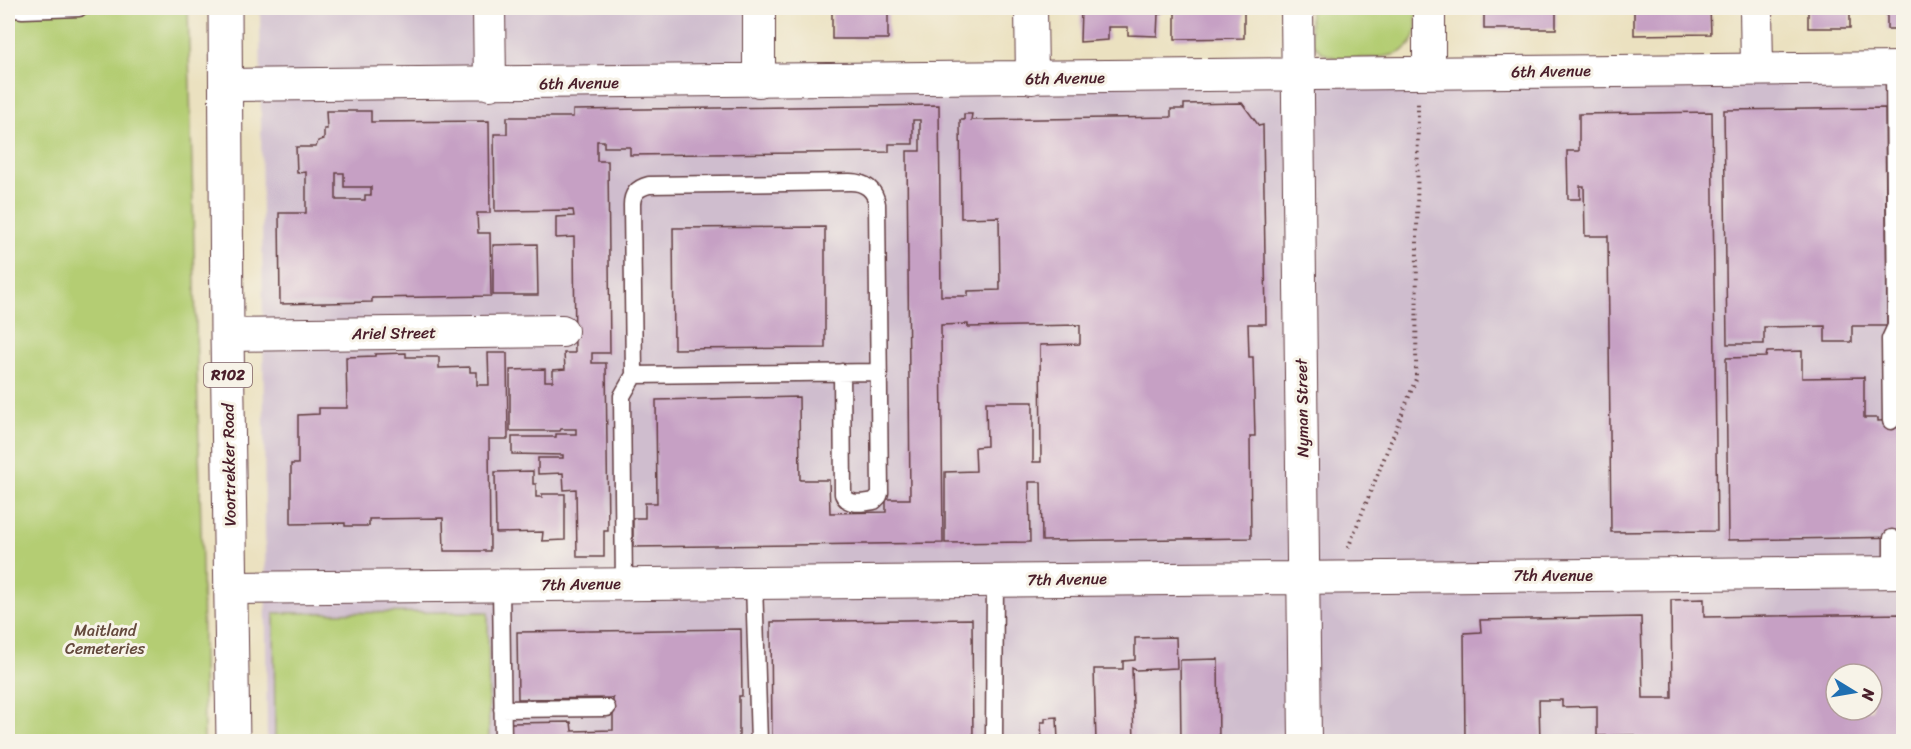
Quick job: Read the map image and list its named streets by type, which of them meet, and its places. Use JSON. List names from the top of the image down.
{
  "streets": {
    "main road": ["R102", "Voortrekker Road"],
    "street": [
      "6th Avenue",
      "Ariel Street",
      "Nyman Street",
      "7th Avenue"
    ]
  },
  "crossings": [
    ["6th Avenue", "Nyman Street"],
    ["6th Avenue", "Voortrekker Road"],
    ["Ariel Street", "Voortrekker Road"],
    ["Nyman Street", "7th Avenue"],
    ["Voortrekker Road", "7th Avenue"]
  ],
  "parks": ["Maitland Cemeteries"],
  "north": "right"
}
